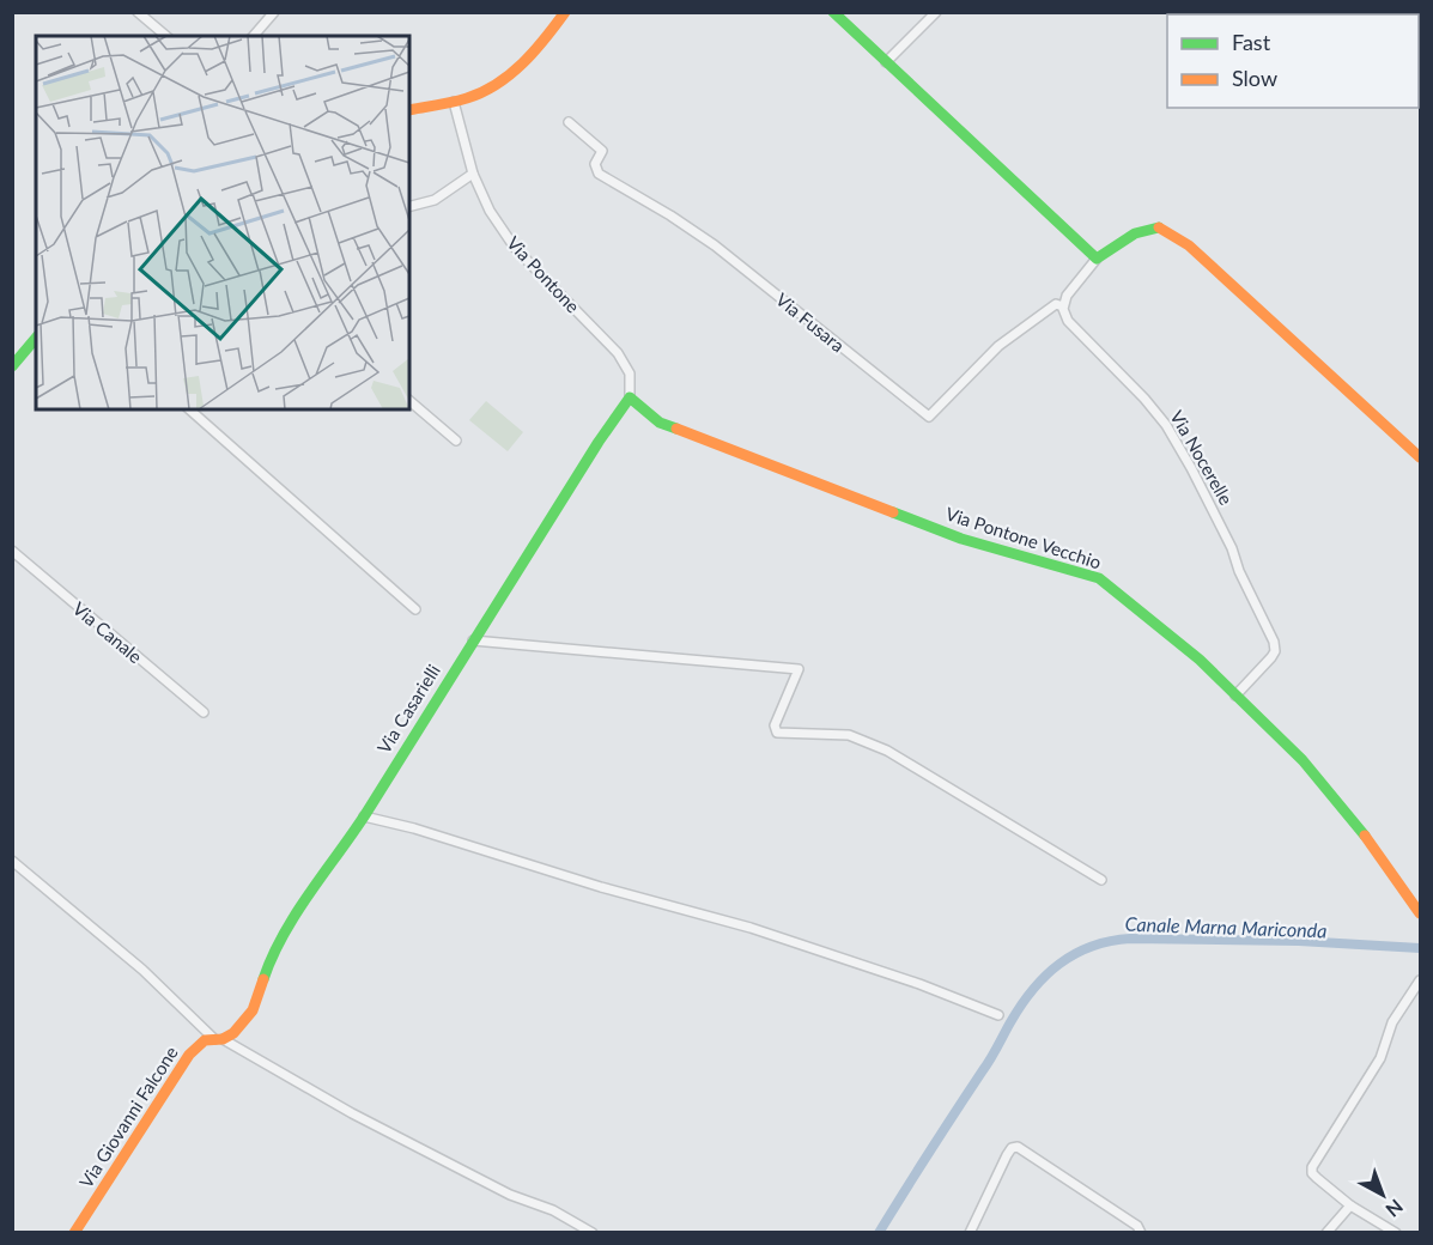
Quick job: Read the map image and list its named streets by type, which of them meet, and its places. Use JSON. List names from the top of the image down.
{
  "streets": {
    "street": [
      "Via Pontone",
      "Via Fusara",
      "Via Nocerelle",
      "Via Pontone Vecchio",
      "Via Canale",
      "Via Casarielli",
      "Via Giovanni Falcone"
    ]
  },
  "crossings": [
    ["Via Pontone", "Via Pontone Vecchio"],
    ["Via Pontone", "Via Casarielli"],
    ["Via Fusara", "Via Nocerelle"],
    ["Via Nocerelle", "Via Pontone Vecchio"],
    ["Via Pontone Vecchio", "Via Casarielli"],
    ["Via Casarielli", "Via Giovanni Falcone"]
  ],
  "water": ["Canale Marna Mariconda"],
  "legend": ["Fast", "Slow"],
  "north": "bottom right"
}
